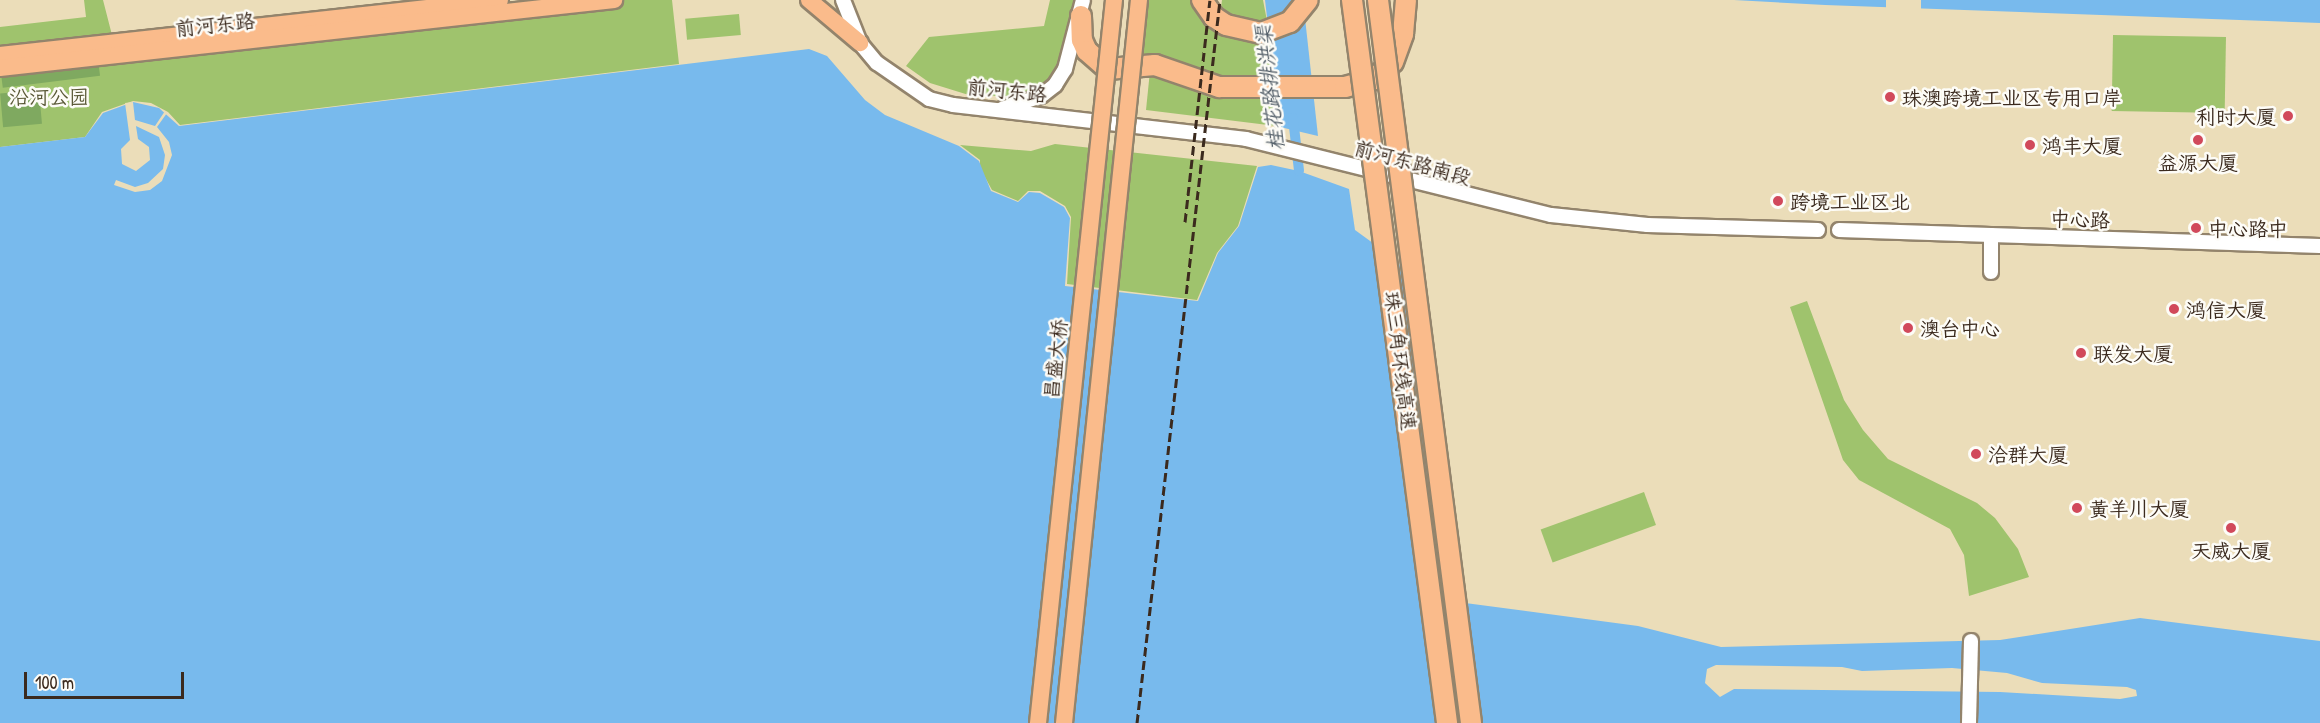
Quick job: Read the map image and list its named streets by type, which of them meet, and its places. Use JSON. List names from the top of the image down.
{
  "streets": {
    "highway": ["珠三角环线高速"],
    "main road": ["前河东路", "昌盛大桥"],
    "street": ["前河东路南段", "中心路"]
  },
  "crossings": [
    ["前河东路", "前河东路南段"]
  ],
  "water": ["桂花路排洪渠"],
  "parks": ["沿河公园"],
  "places": [
    "珠澳跨境工业区专用口岸",
    "利时大厦",
    "益源大厦",
    "鸿丰大厦",
    "跨境工业区北",
    "中心路中",
    "鸿信大厦",
    "澳台中心",
    "联发大厦",
    "洽群大厦",
    "黄羊川大厦",
    "天威大厦"
  ],
  "scale_bar": "100 m"
}
